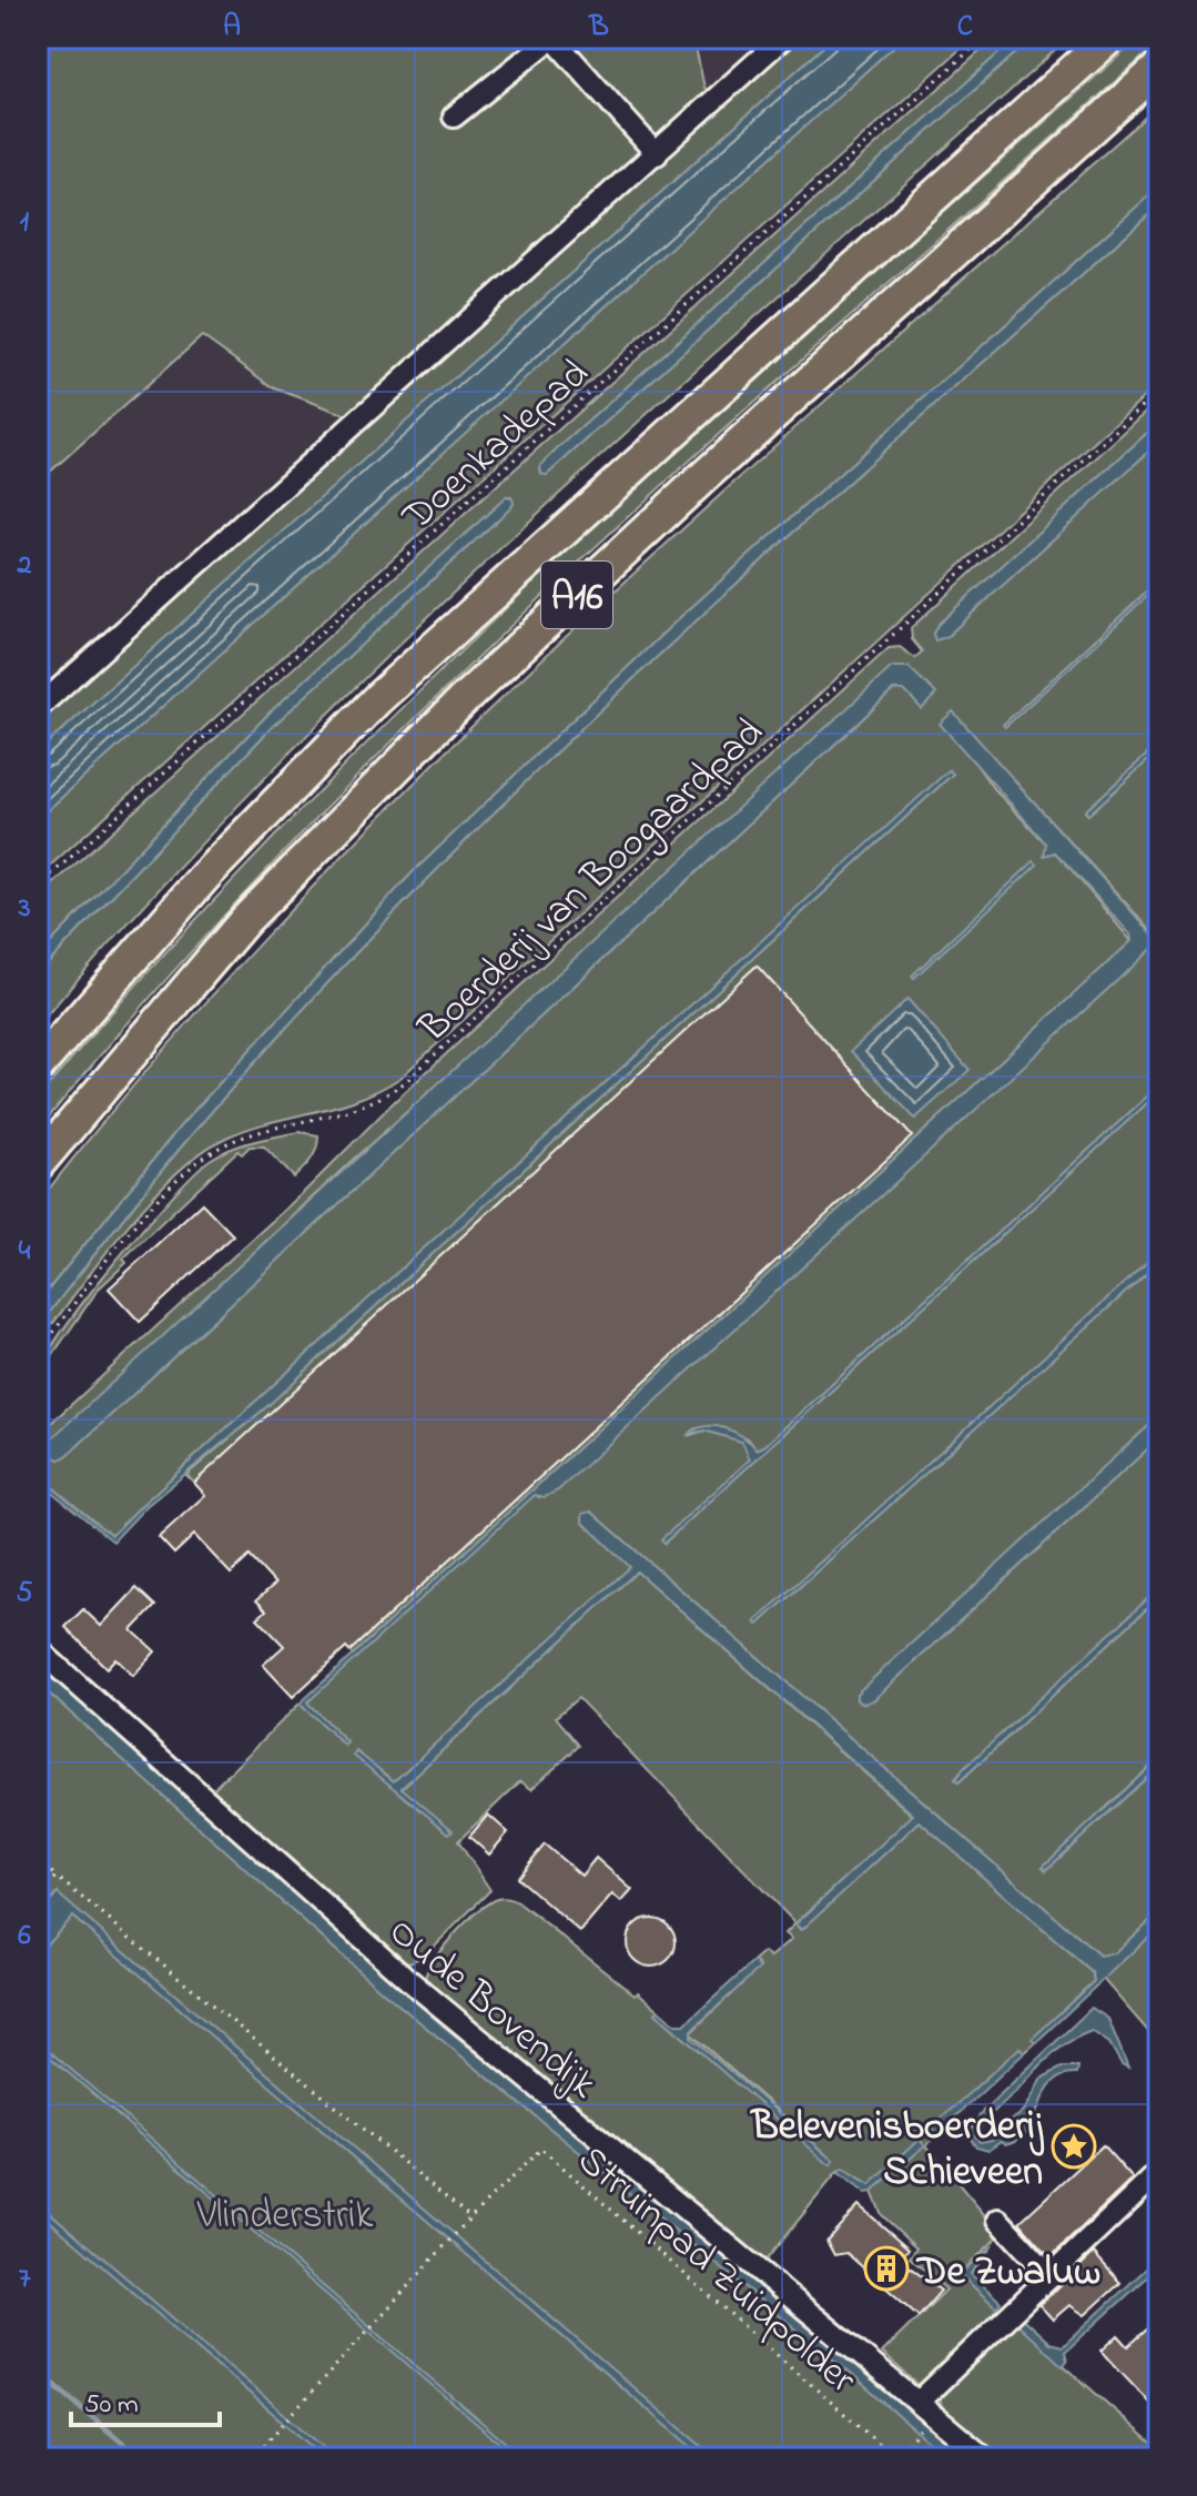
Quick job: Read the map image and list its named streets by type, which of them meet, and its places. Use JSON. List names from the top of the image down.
{
  "streets": {
    "highway": ["A16"],
    "street": ["Oude Bovendijk"],
    "path": ["Doenkadepad", "Boerderij van Boogaardpad", "Struinpad Zuidpolder"]
  },
  "parks": ["Vlinderstrik"],
  "places": {
    "place": ["Belevenisboerderij Schieveen"],
    "building": ["De Zwaluw"]
  },
  "scale_bar": "50 m",
  "grid": {
    "columns": ["A", "B", "C"],
    "rows": [
      "1",
      "2",
      "3",
      "4",
      "5",
      "6",
      "7"
    ]
  }
}
